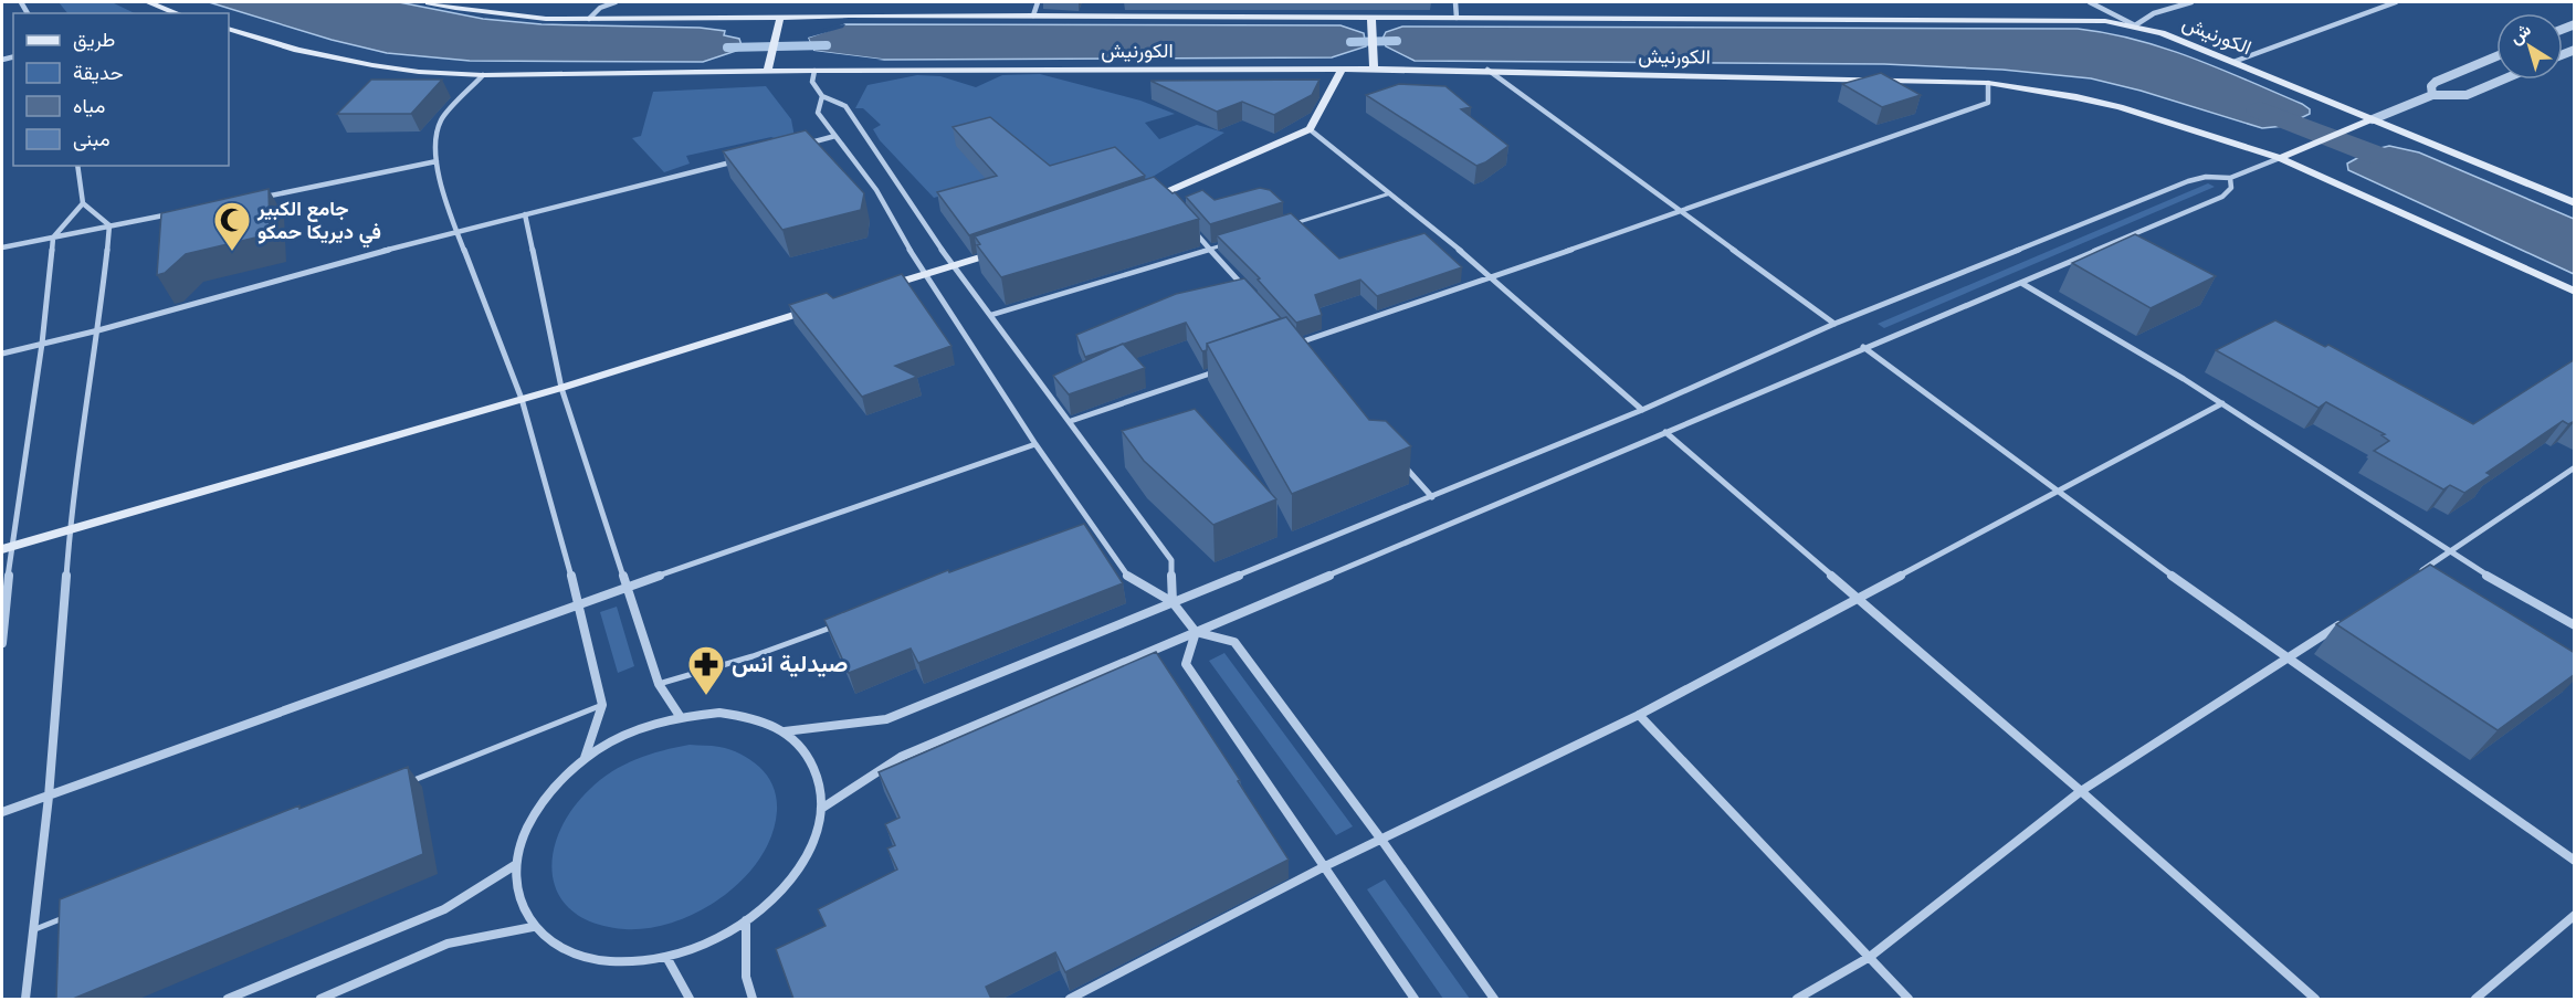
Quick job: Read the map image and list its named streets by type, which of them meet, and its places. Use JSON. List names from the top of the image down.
{
  "streets": {
    "main road": ["الكورنيش"]
  },
  "places": {
    "mosque": ["جامع الكبير في ديريكا حمكو"],
    "pharmacy": ["صيدلية انس"]
  },
  "legend": [
    "طريق",
    "حديقة",
    "مياه",
    "مبنى"
  ],
  "north": "top left"
}
